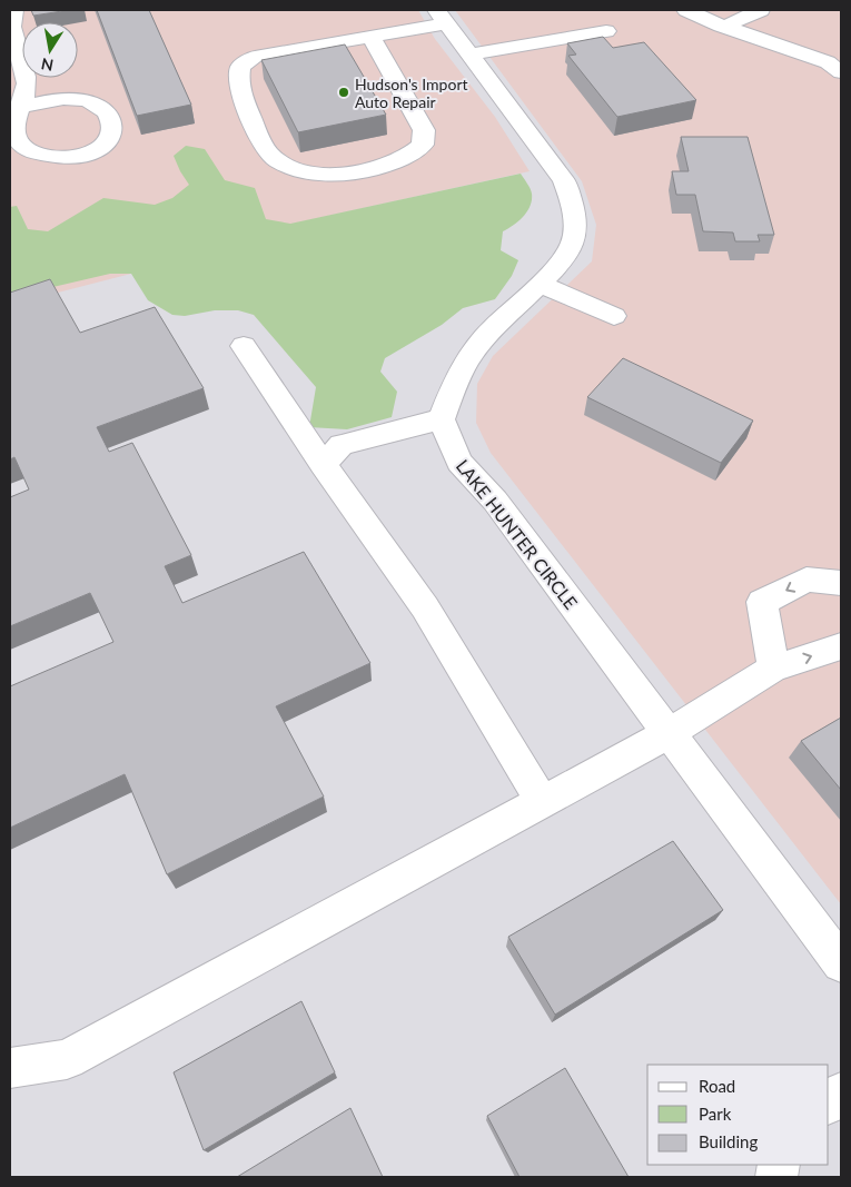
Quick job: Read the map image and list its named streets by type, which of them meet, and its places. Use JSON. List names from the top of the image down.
{
  "streets": {
    "street": ["LAKE HUNTER CIRCLE"]
  },
  "places": ["Hudson's Import Auto Repair"],
  "legend": ["Road", "Park", "Building"],
  "north": "bottom"
}
